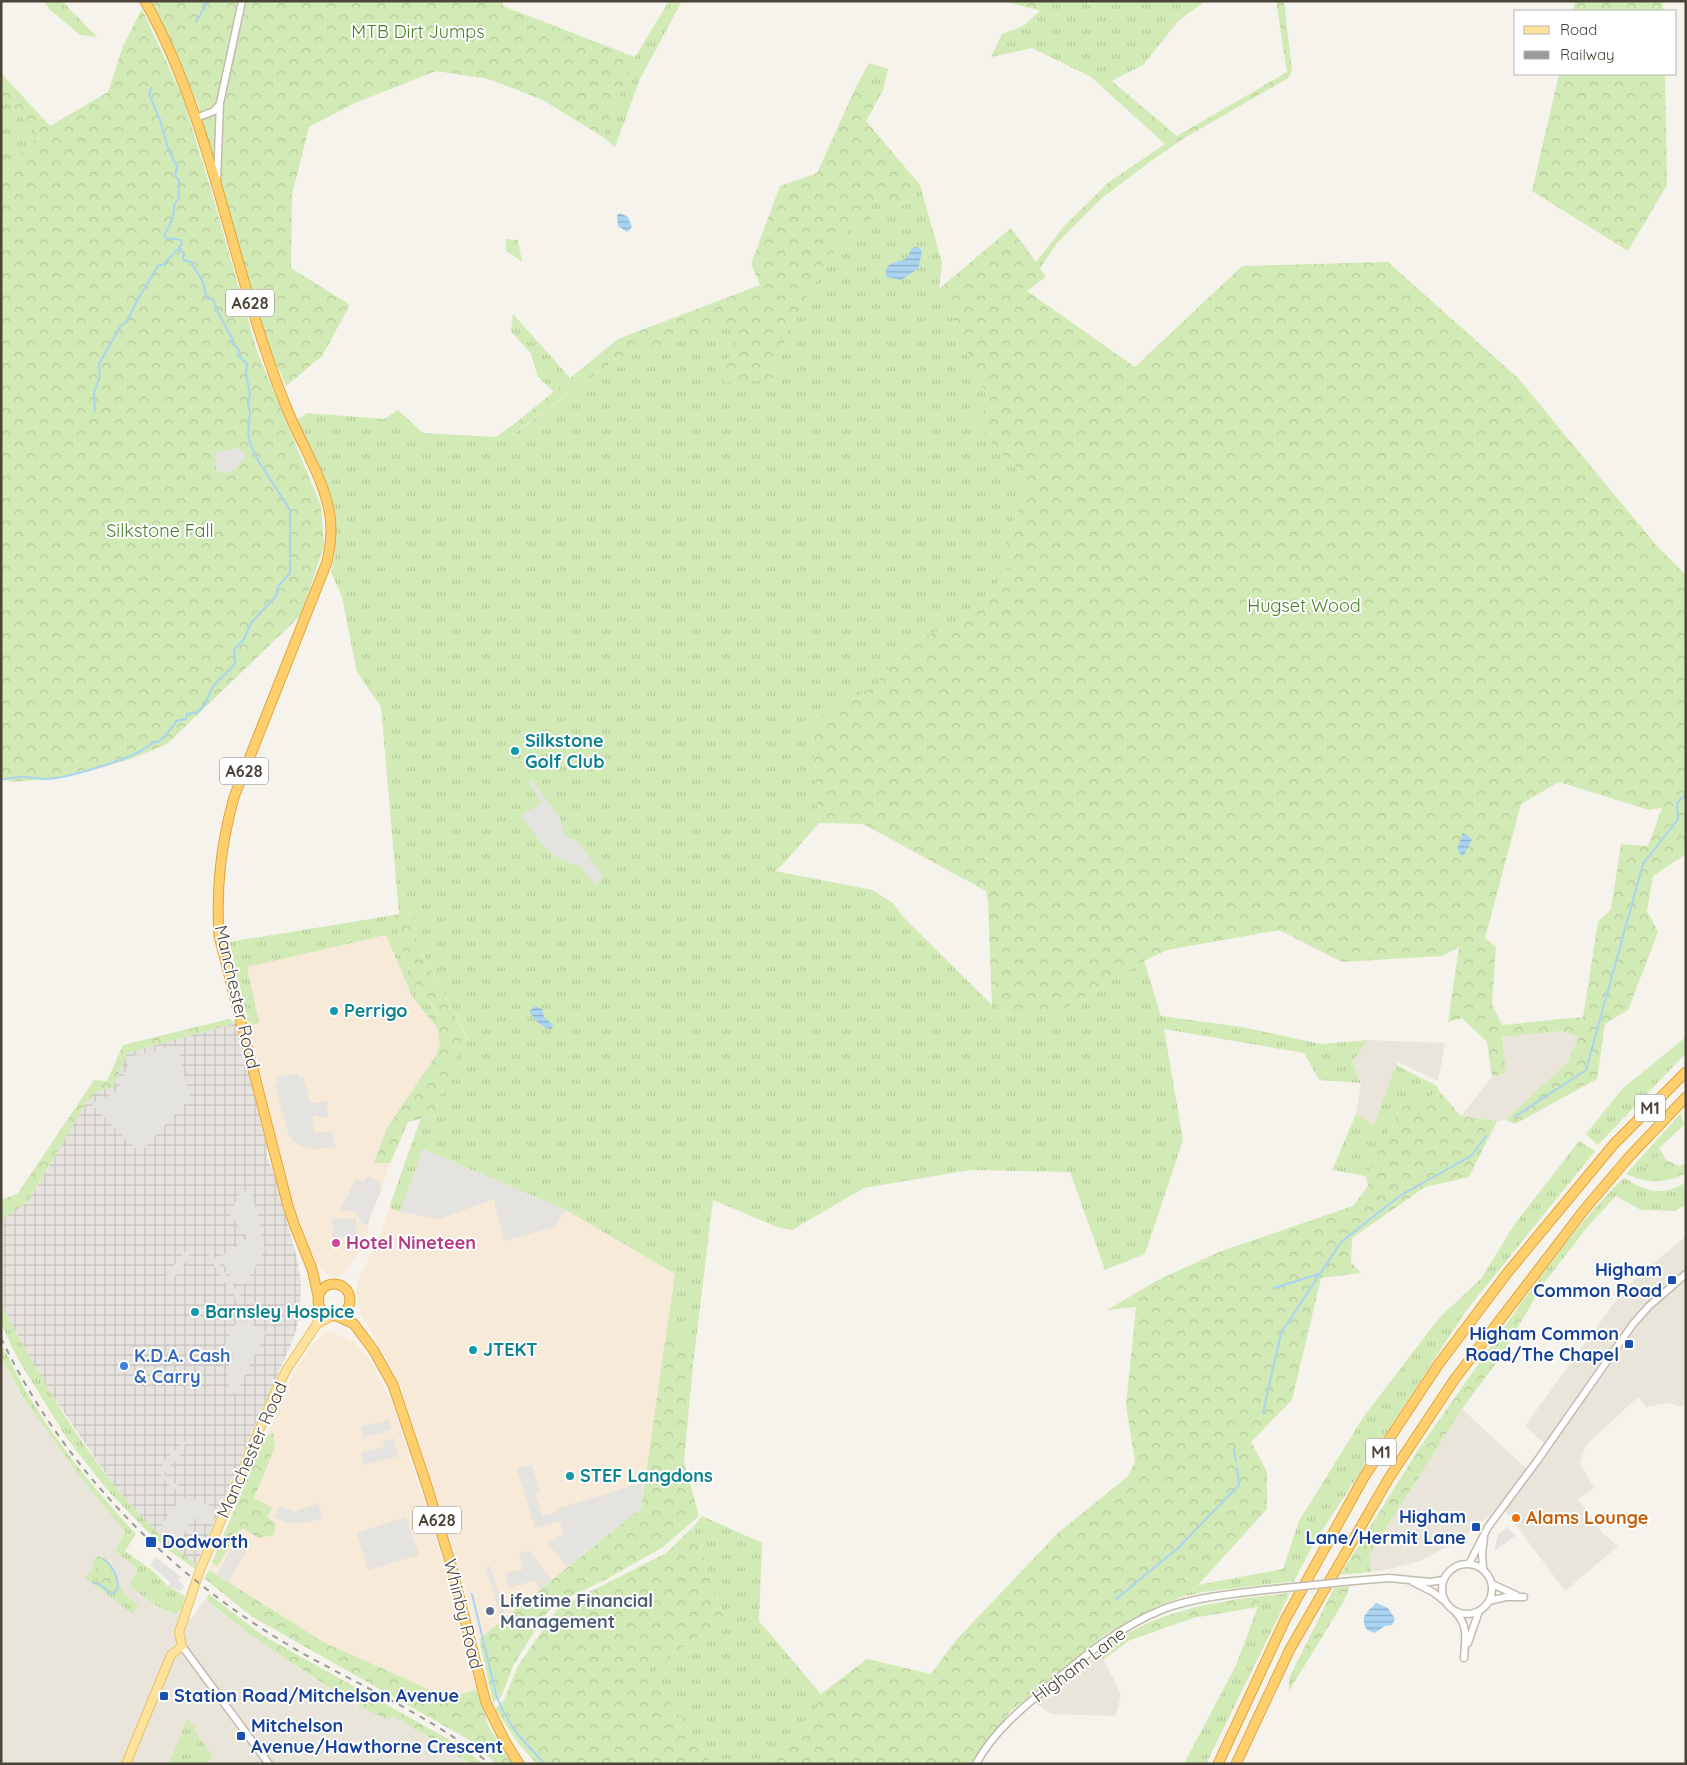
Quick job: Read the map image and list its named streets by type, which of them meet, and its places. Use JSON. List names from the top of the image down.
{
  "streets": {
    "highway": [
      "A628",
      "Manchester Road",
      "M1",
      "Whinby Road"
    ],
    "street": ["Higham Lane"]
  },
  "crossings": [
    ["A628", "Manchester Road"],
    ["A628", "Whinby Road"],
    ["Manchester Road", "Whinby Road"]
  ],
  "parks": ["MTB Dirt Jumps", "Silkstone Fall", "Hugset Wood"],
  "places": {
    "other": [
      "Silkstone Golf Club",
      "Perrigo",
      "Hotel Nineteen",
      "Barnsley Hospice",
      "JTEKT",
      "K.D.A. Cash & Carry",
      "STEF Langdons",
      "Alams Lounge",
      "Lifetime Financial Management"
    ],
    "transit": [
      "Higham Common Road",
      "Higham Common Road/The Chapel",
      "Higham Lane/Hermit Lane",
      "Dodworth",
      "Station Road/Mitchelson Avenue",
      "Mitchelson Avenue/Hawthorne Crescent"
    ]
  },
  "legend": ["Road", "Railway"]
}
